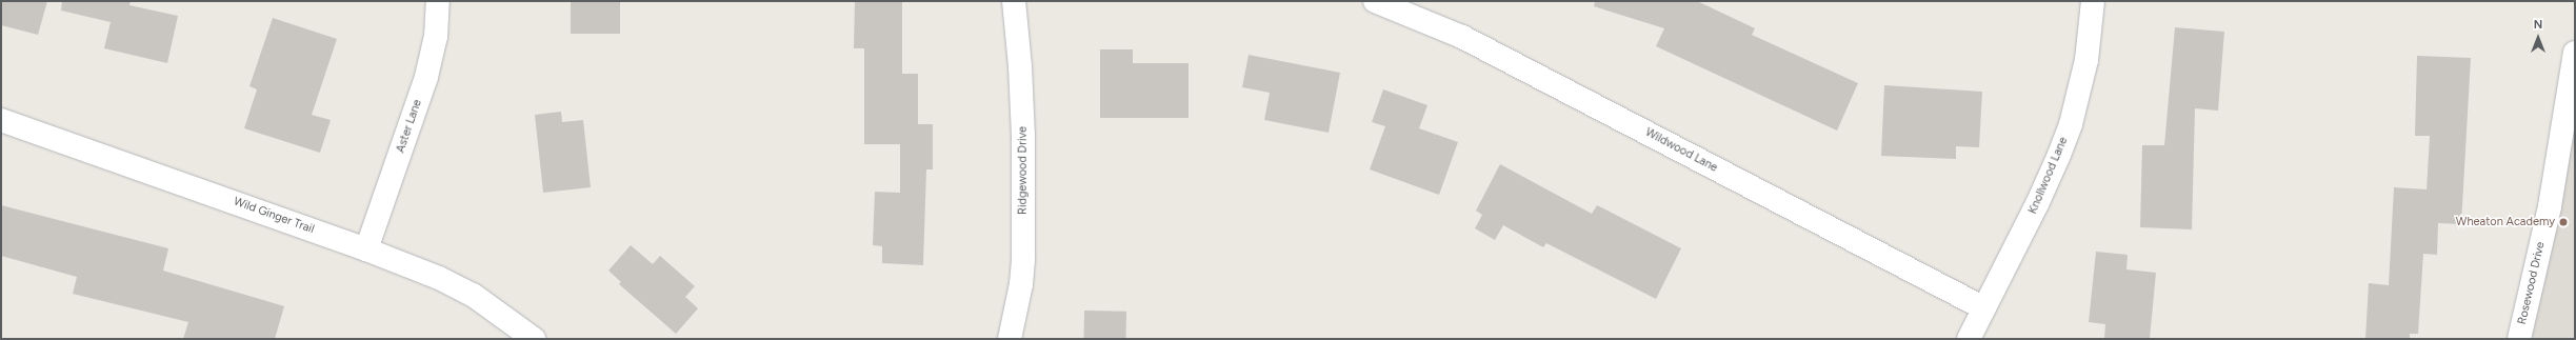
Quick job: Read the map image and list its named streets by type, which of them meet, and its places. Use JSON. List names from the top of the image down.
{
  "streets": {
    "street": [
      "Aster Lane",
      "Wildwood Lane",
      "Ridgewood Drive",
      "Knollwood Lane",
      "Wild Ginger Trail",
      "Rosewood Drive"
    ]
  },
  "crossings": [
    ["Aster Lane", "Wild Ginger Trail"],
    ["Wildwood Lane", "Knollwood Lane"]
  ],
  "places": ["Wheaton Academy"],
  "north": "top"
}
